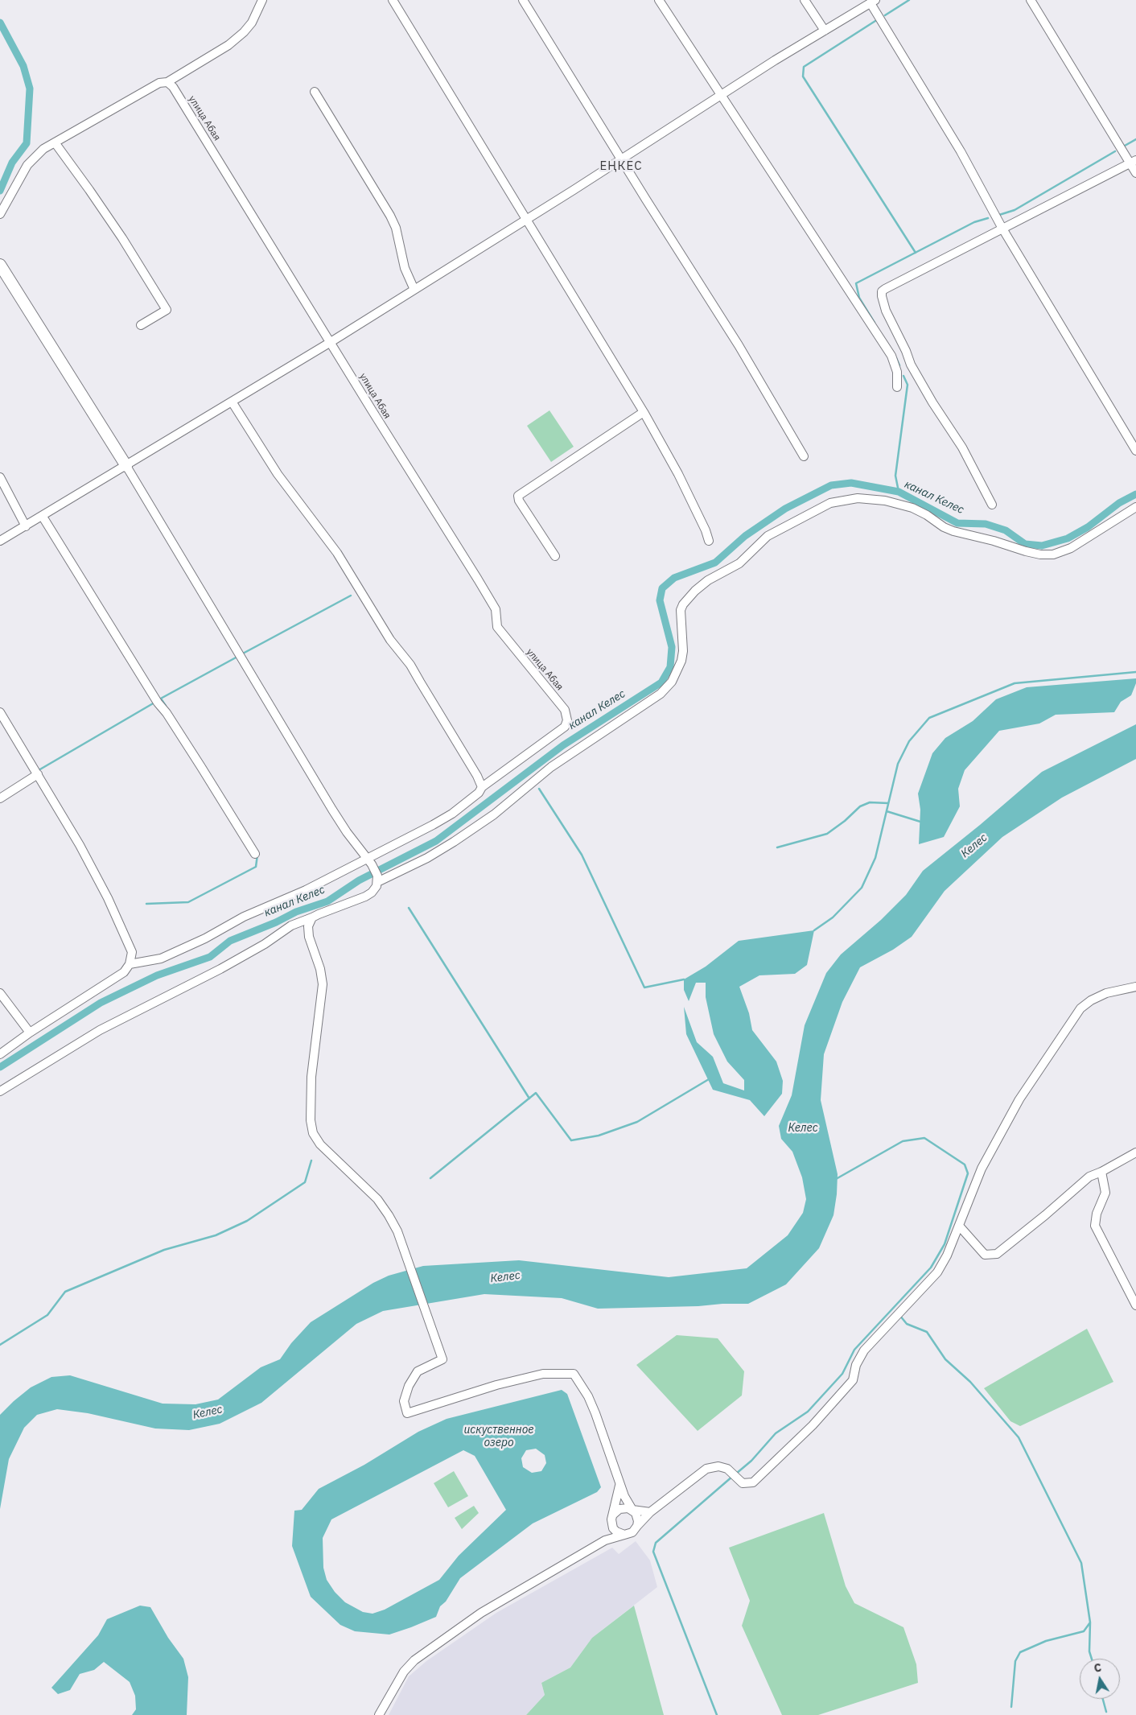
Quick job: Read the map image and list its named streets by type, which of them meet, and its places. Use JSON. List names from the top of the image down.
{
  "streets": {
    "street": ["улица Абая"]
  },
  "districts": ["ЕҢКЕС"],
  "water": ["канал Келес", "Келес", "искуственное озеро"],
  "north": "top"
}
